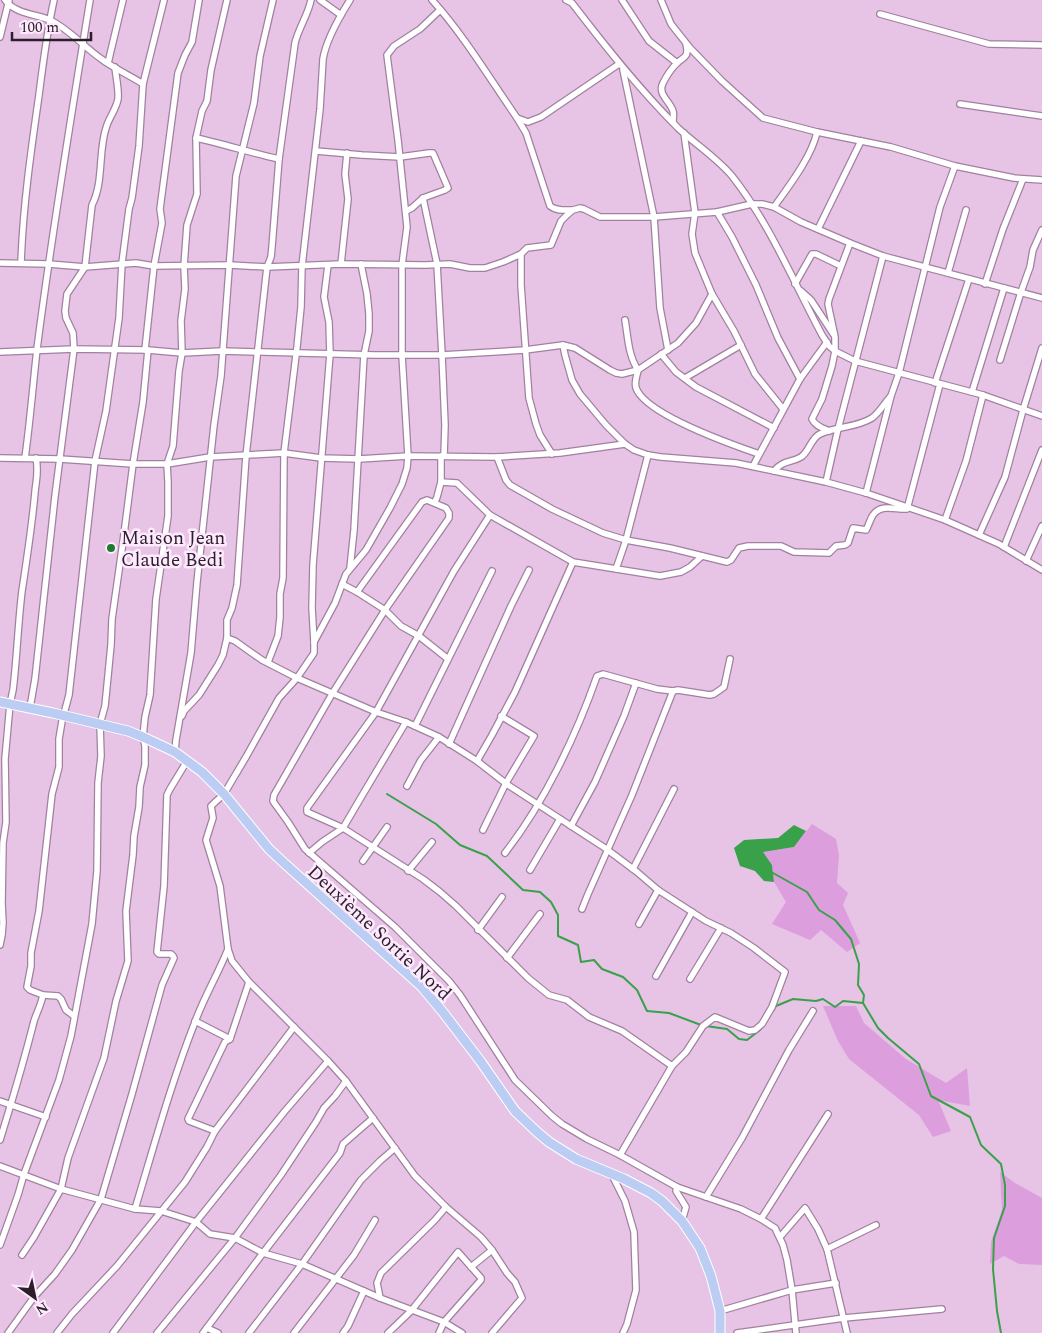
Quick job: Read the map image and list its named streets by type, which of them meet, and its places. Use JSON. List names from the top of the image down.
{
  "streets": {
    "main road": ["Deuxième Sortie Nord"]
  },
  "places": ["Maison Jean Claude Bedi"],
  "scale_bar": "100 m",
  "north": "bottom right"
}
